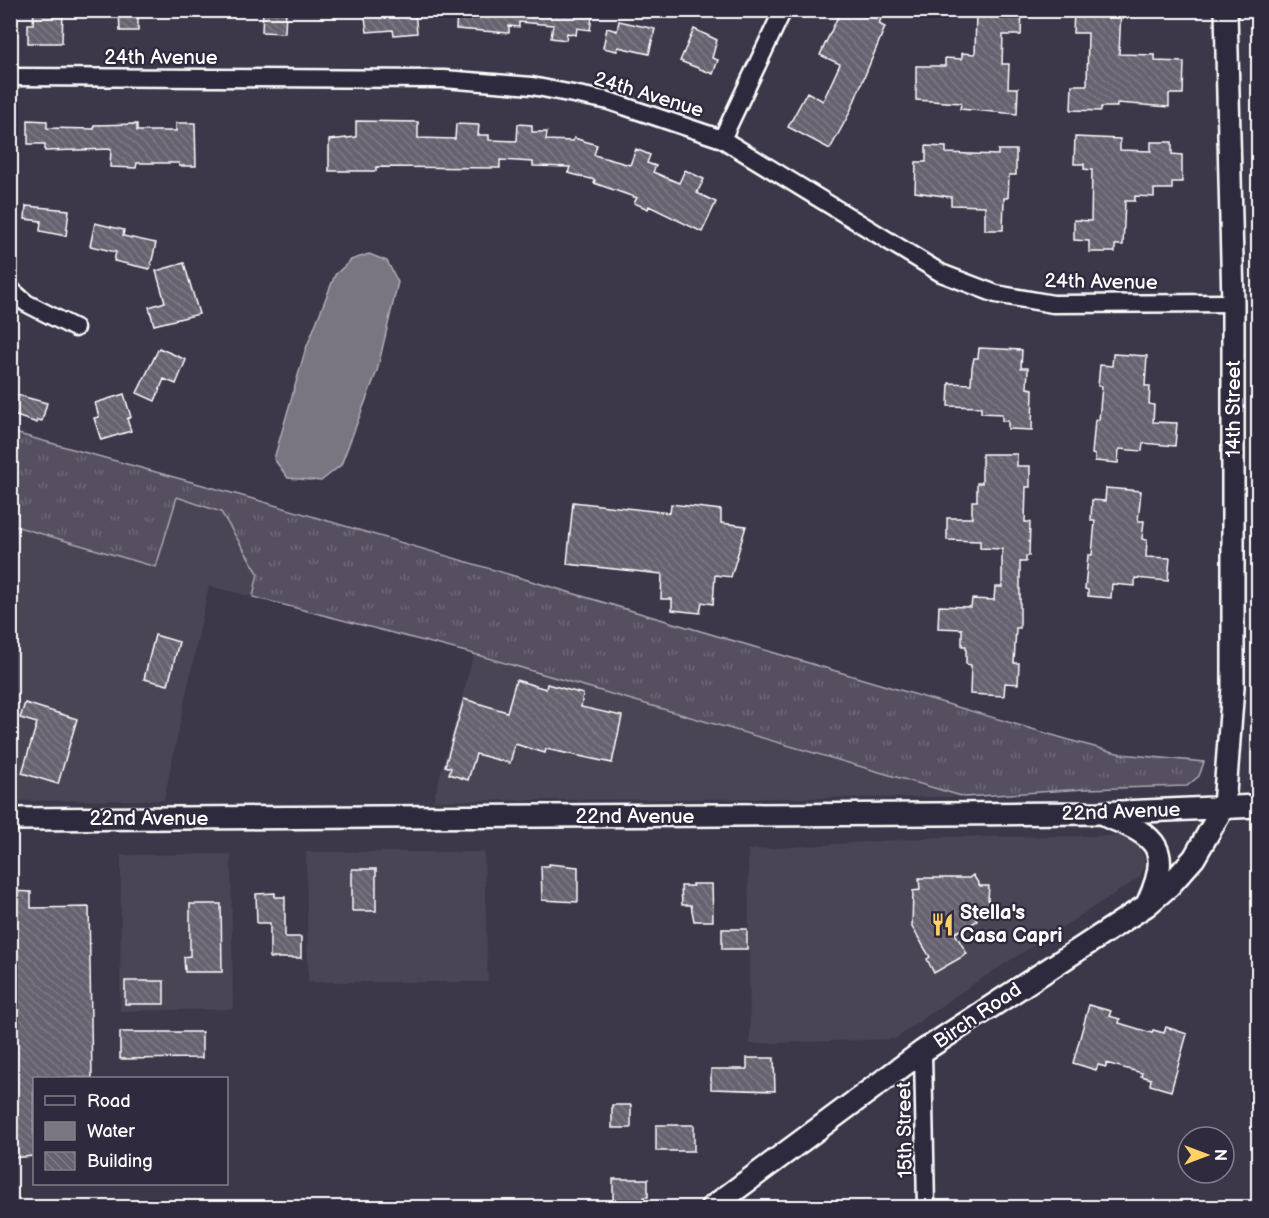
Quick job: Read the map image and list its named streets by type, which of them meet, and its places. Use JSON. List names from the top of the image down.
{
  "streets": {
    "street": [
      "24th Avenue",
      "14th Street",
      "22nd Avenue",
      "Birch Road",
      "15th Street"
    ]
  },
  "crossings": [
    ["24th Avenue", "14th Street"],
    ["14th Street", "22nd Avenue"],
    ["14th Street", "Birch Road"],
    ["22nd Avenue", "Birch Road"],
    ["Birch Road", "15th Street"]
  ],
  "places": {
    "restaurant": ["Stella's Casa Capri"]
  },
  "legend": ["Road", "Water", "Building"],
  "north": "right"
}
